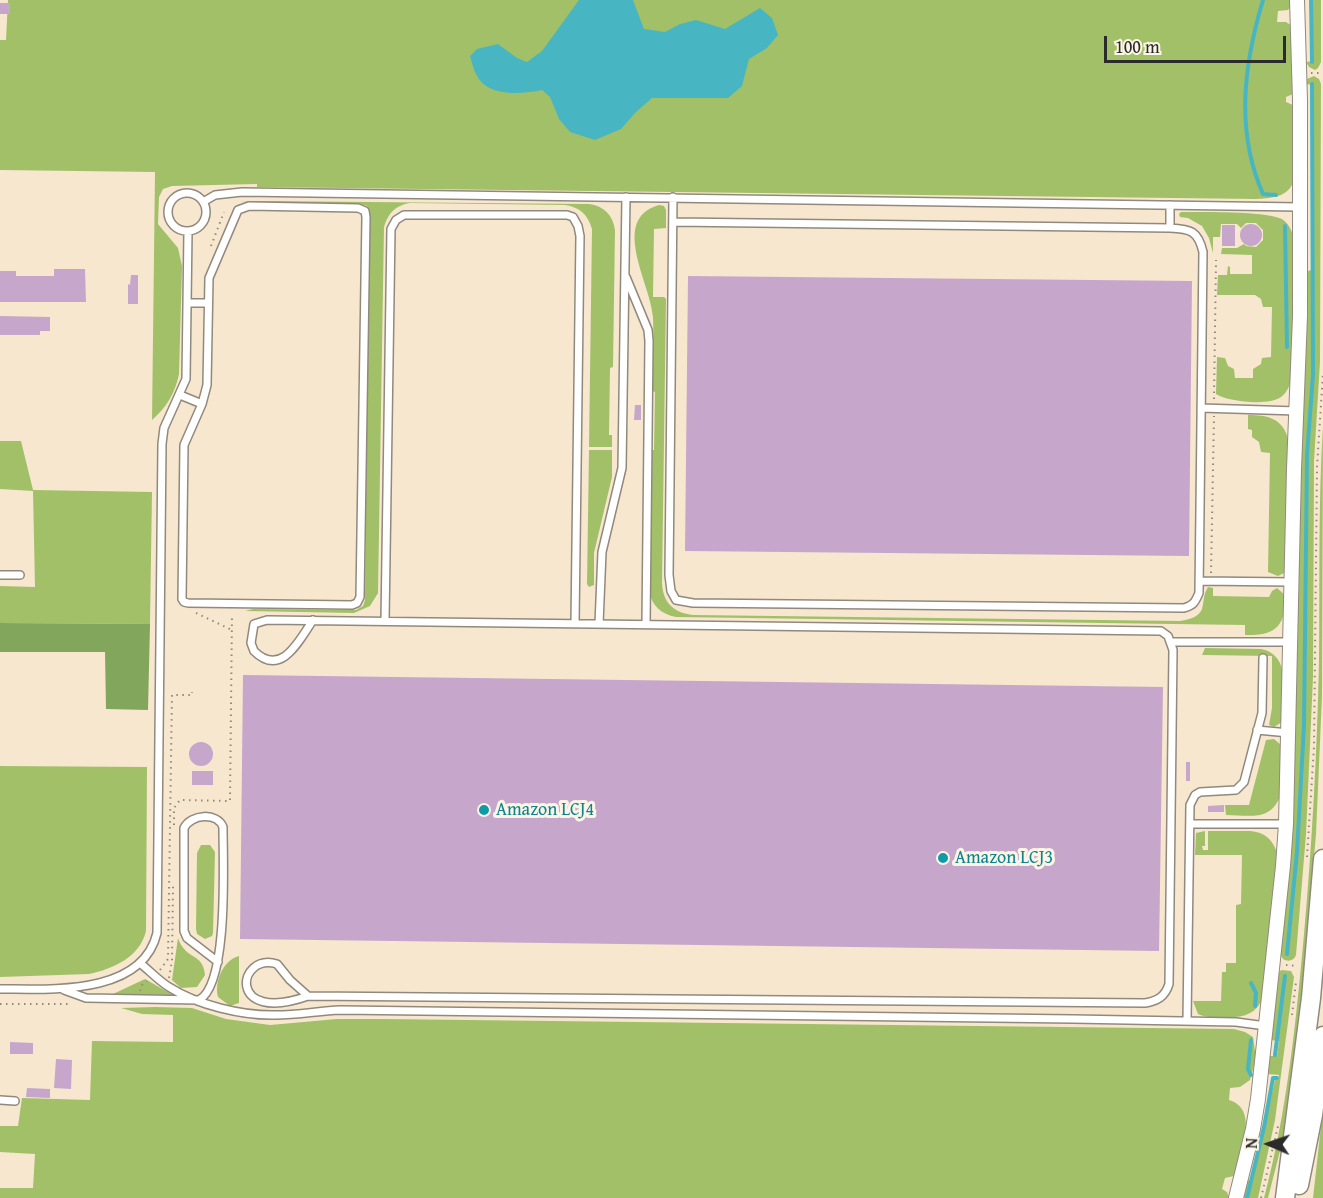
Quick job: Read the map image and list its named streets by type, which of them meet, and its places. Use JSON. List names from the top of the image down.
{
  "places": ["Amazon LCJ4", "Amazon LCJ3"],
  "scale_bar": "100 m",
  "north": "left"
}
